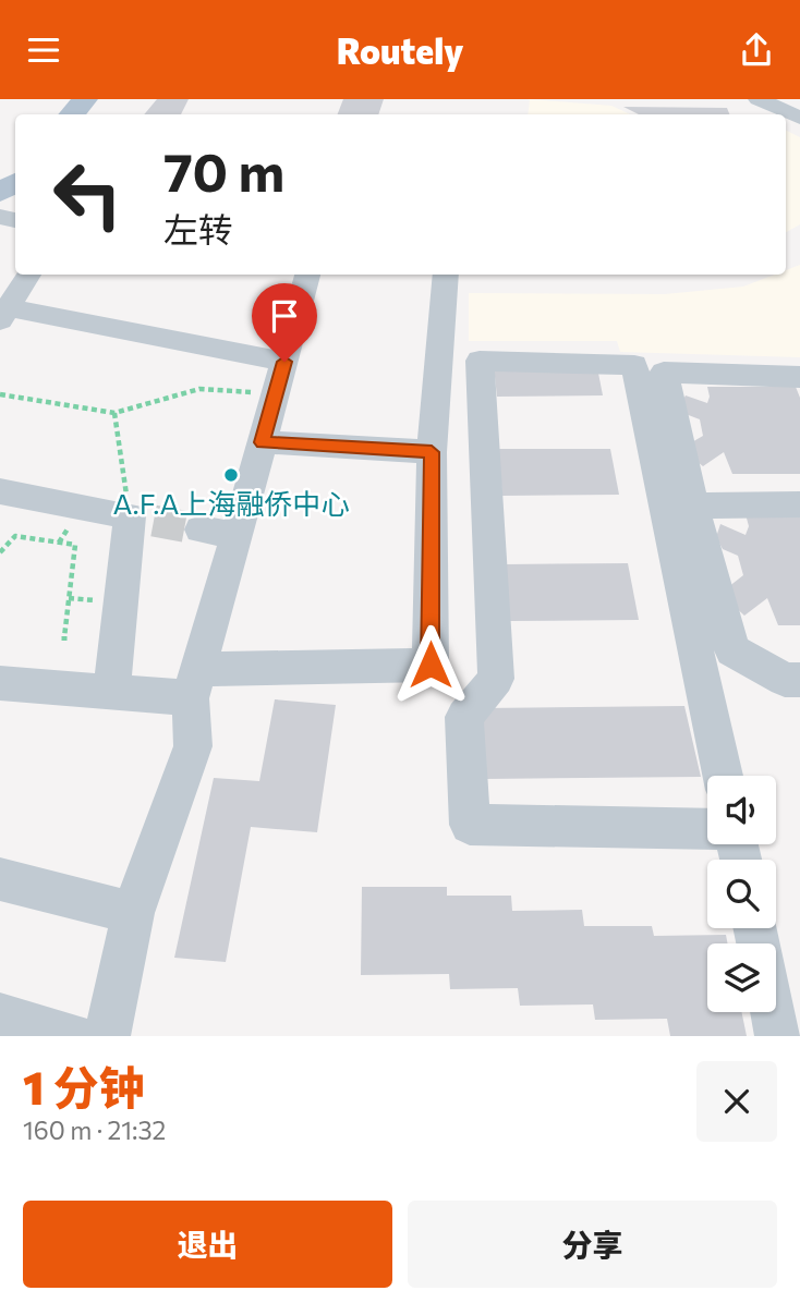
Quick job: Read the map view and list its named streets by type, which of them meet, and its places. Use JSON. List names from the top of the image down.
{
  "places": ["A.F.A上海融侨中心"],
  "page": {
    "header": "Routely",
    "turn": ["70 m", "左转"],
    "heading": ["1 分钟", "160 m · 21:32"],
    "buttons": ["退出", "分享"]
  }
}
